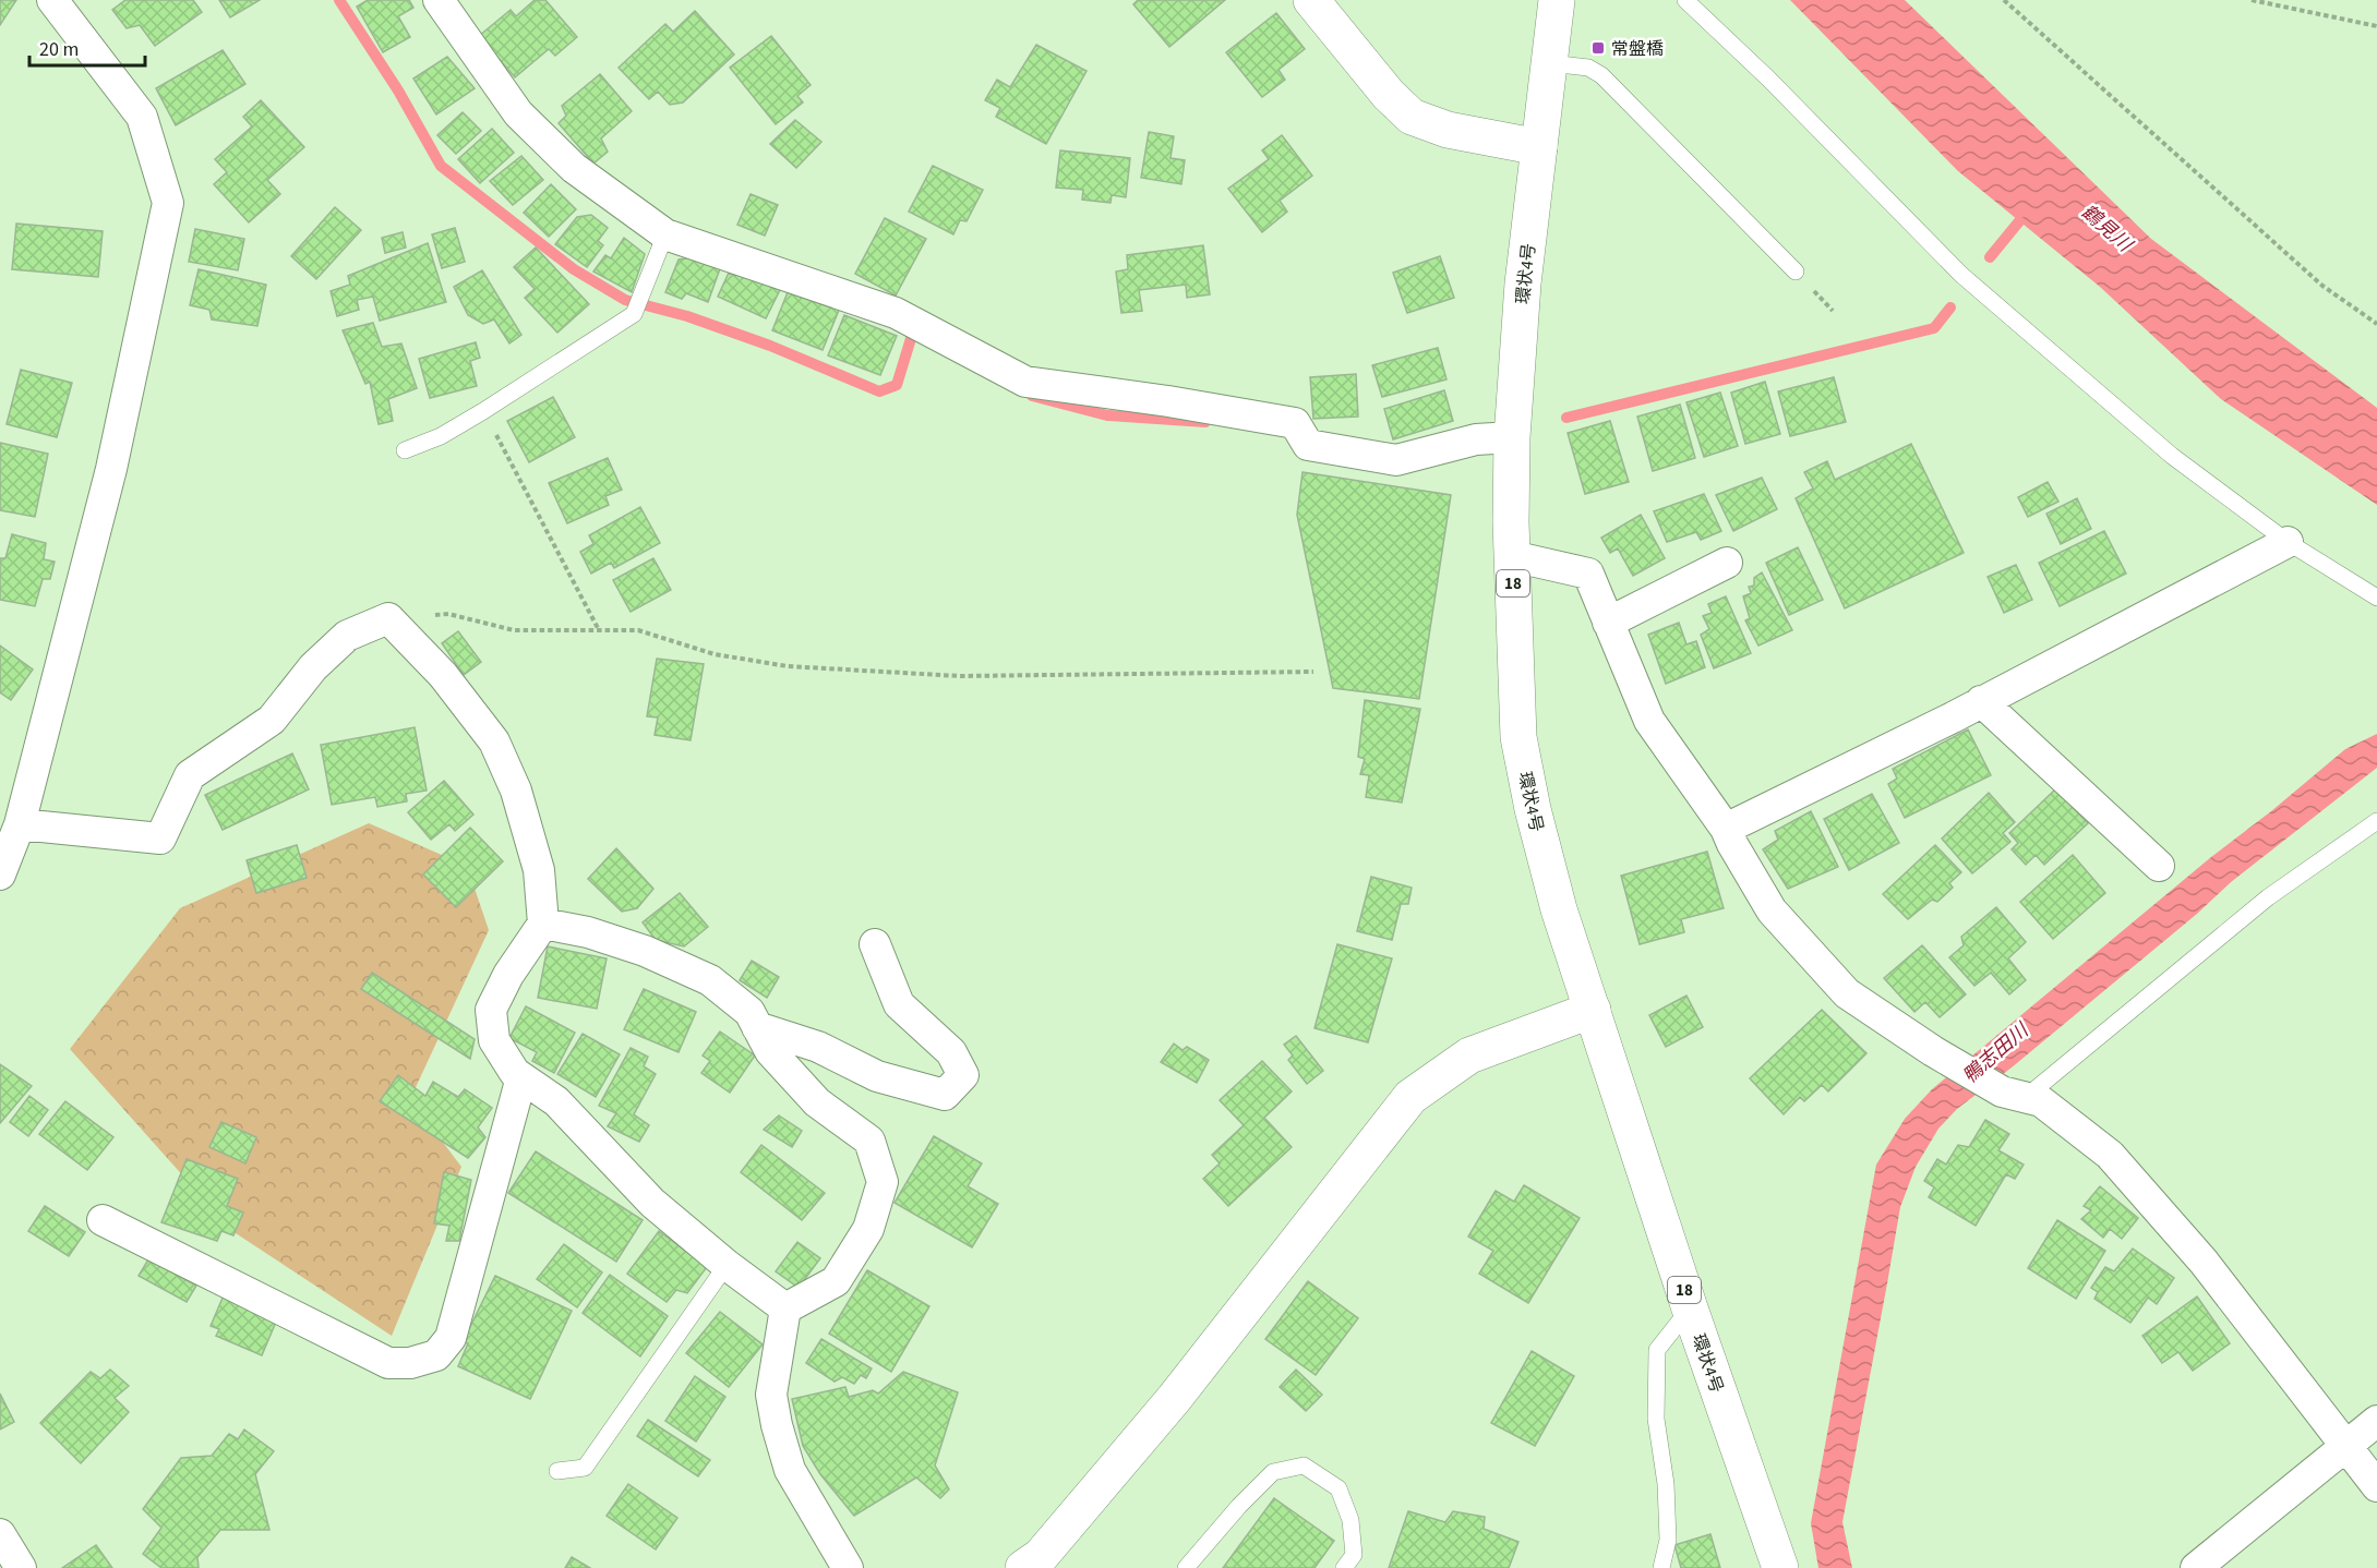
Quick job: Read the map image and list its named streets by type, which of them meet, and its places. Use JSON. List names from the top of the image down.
{
  "streets": {
    "main road": ["環状4号", "18"]
  },
  "water": ["鶴見川", "鴨志田川"],
  "places": {
    "transit": ["常盤橋"]
  },
  "scale_bar": "20 m"
}
